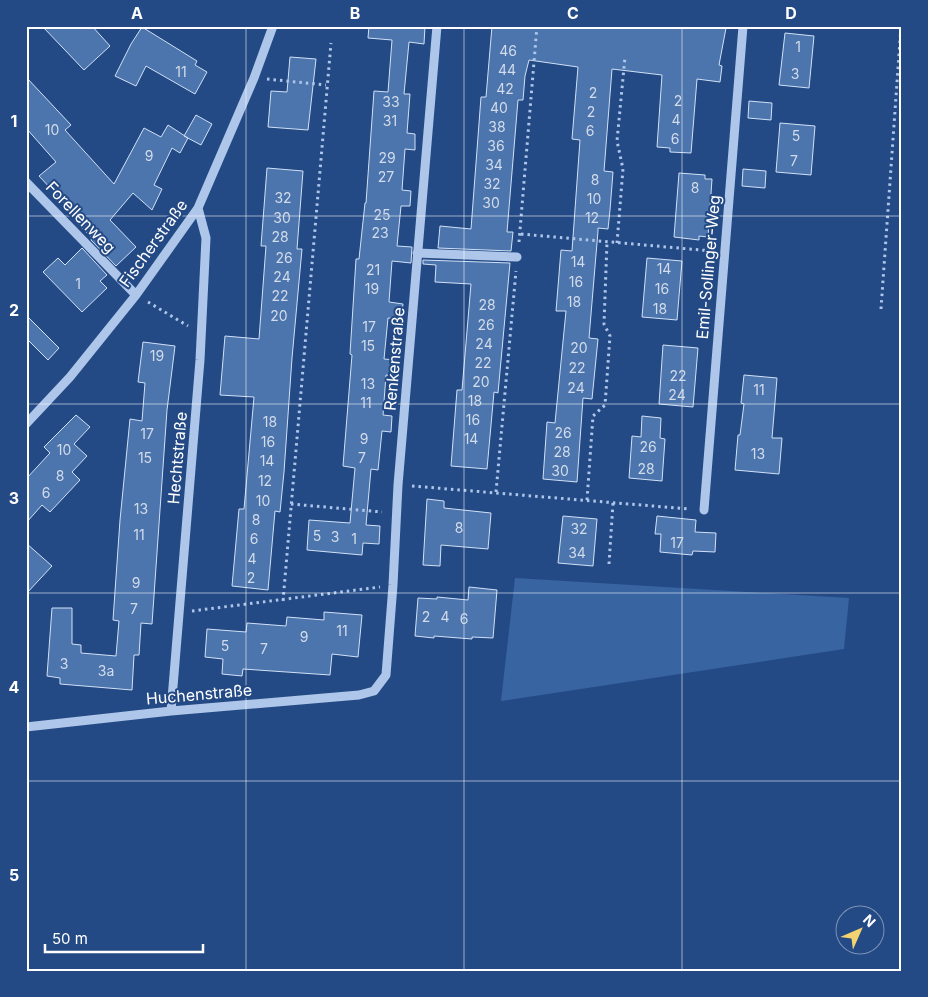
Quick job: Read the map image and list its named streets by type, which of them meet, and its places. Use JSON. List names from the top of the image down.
{
  "streets": {
    "street": [
      "Forellenweg",
      "Fischerstraße",
      "Emil-Sollinger-Weg",
      "Renkenstraße",
      "Hechtstraße",
      "Huchenstraße"
    ]
  },
  "crossings": [
    ["Forellenweg", "Fischerstraße"],
    ["Fischerstraße", "Hechtstraße"],
    ["Renkenstraße", "Huchenstraße"],
    ["Hechtstraße", "Huchenstraße"]
  ],
  "house_numbers": [
    "1",
    "46",
    "44",
    "11",
    "3",
    "42",
    "2",
    "2",
    "33",
    "40",
    "2",
    "4",
    "31",
    "38",
    "10",
    "6",
    "5",
    "6",
    "36",
    "9",
    "29",
    "7",
    "34",
    "27",
    "8",
    "32",
    "8",
    "32",
    "10",
    "30",
    "25",
    "30",
    "12",
    "23",
    "28",
    "26",
    "14",
    "14",
    "21",
    "24",
    "16",
    "1",
    "19",
    "16",
    "22",
    "18",
    "28",
    "18",
    "20",
    "26",
    "17",
    "24",
    "15",
    "20",
    "19",
    "22",
    "22",
    "22",
    "20",
    "13",
    "24",
    "11",
    "24",
    "18",
    "11",
    "16",
    "18",
    "26",
    "17",
    "9",
    "14",
    "16",
    "26",
    "10",
    "28",
    "13",
    "15",
    "7",
    "14",
    "28",
    "30",
    "8",
    "12",
    "6",
    "10",
    "13",
    "8",
    "8",
    "32",
    "11",
    "5",
    "3",
    "6",
    "1",
    "17",
    "34",
    "4",
    "2",
    "9",
    "7",
    "2",
    "4",
    "6",
    "11",
    "9",
    "5",
    "7",
    "3",
    "3a"
  ],
  "scale_bar": "50 m",
  "north": "top right",
  "grid": {
    "columns": [
      "A",
      "B",
      "C",
      "D"
    ],
    "rows": [
      "1",
      "2",
      "3",
      "4",
      "5"
    ]
  }
}
